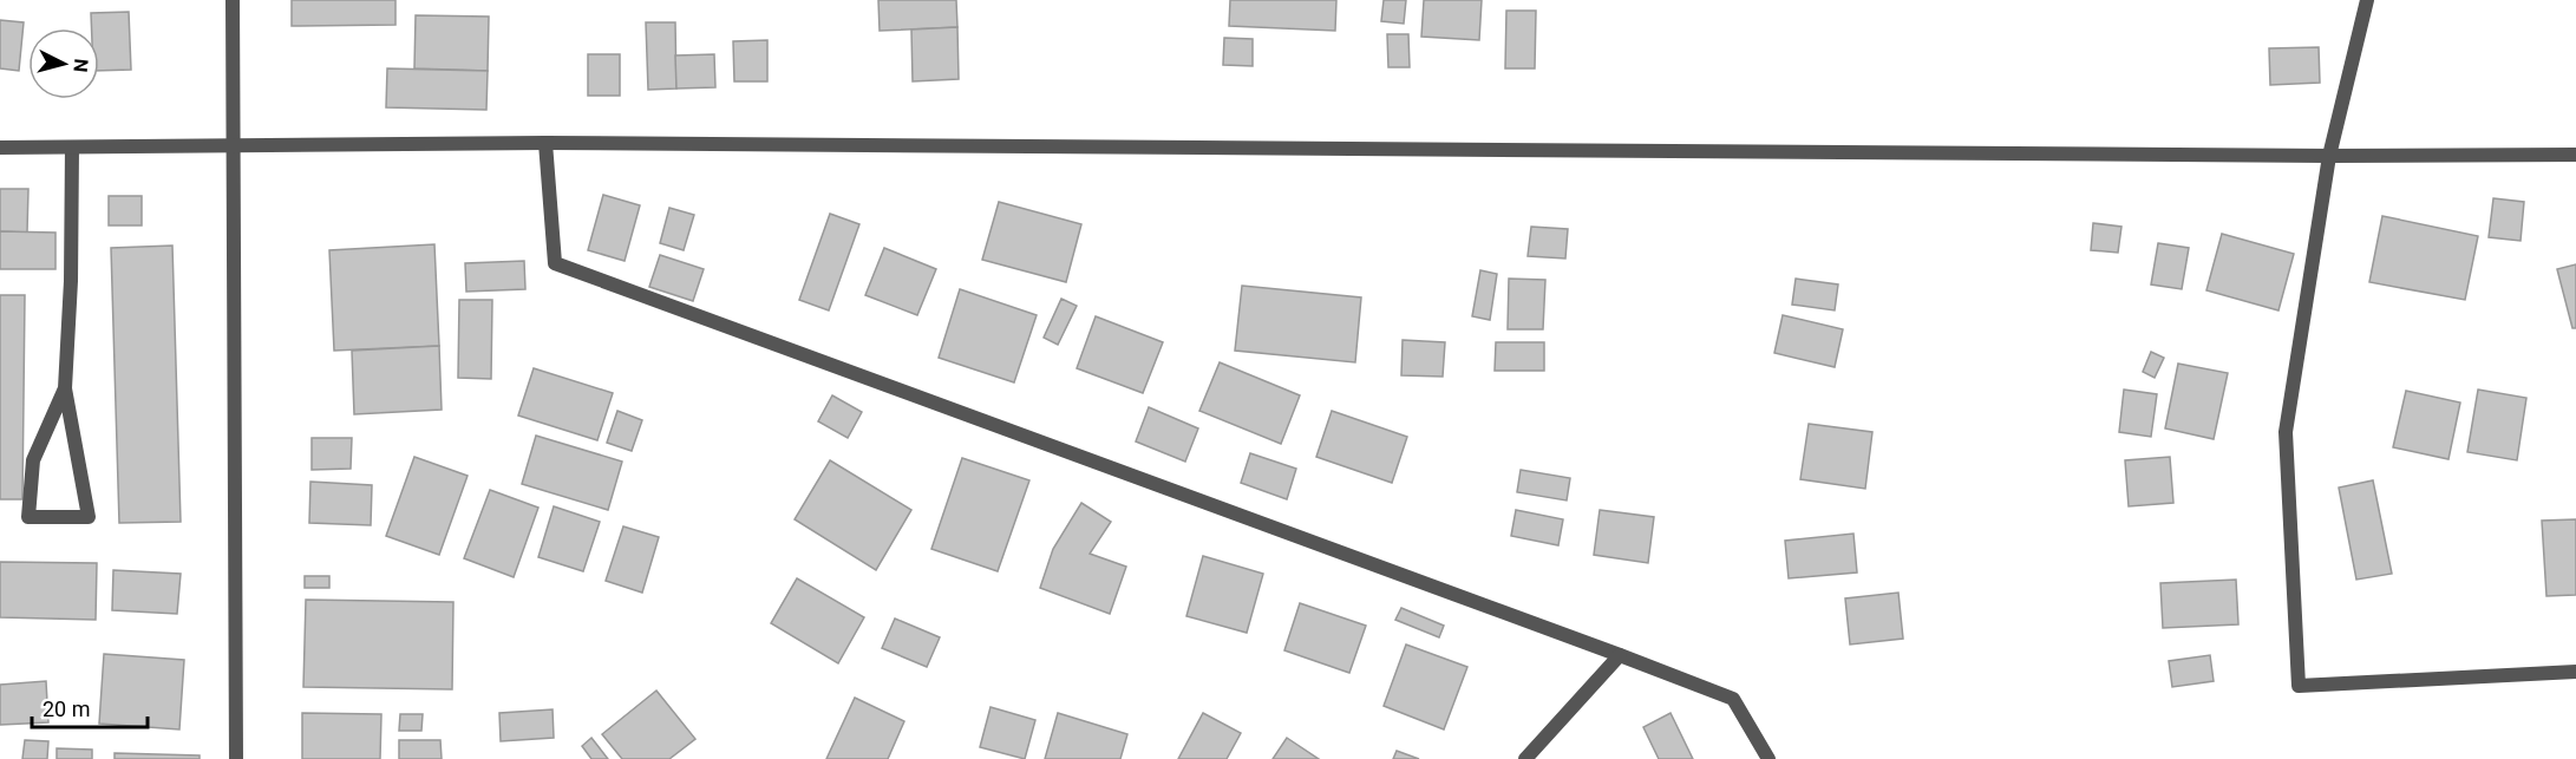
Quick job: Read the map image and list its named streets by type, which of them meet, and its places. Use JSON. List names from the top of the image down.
{
  "scale_bar": "20 m",
  "north": "right"
}
